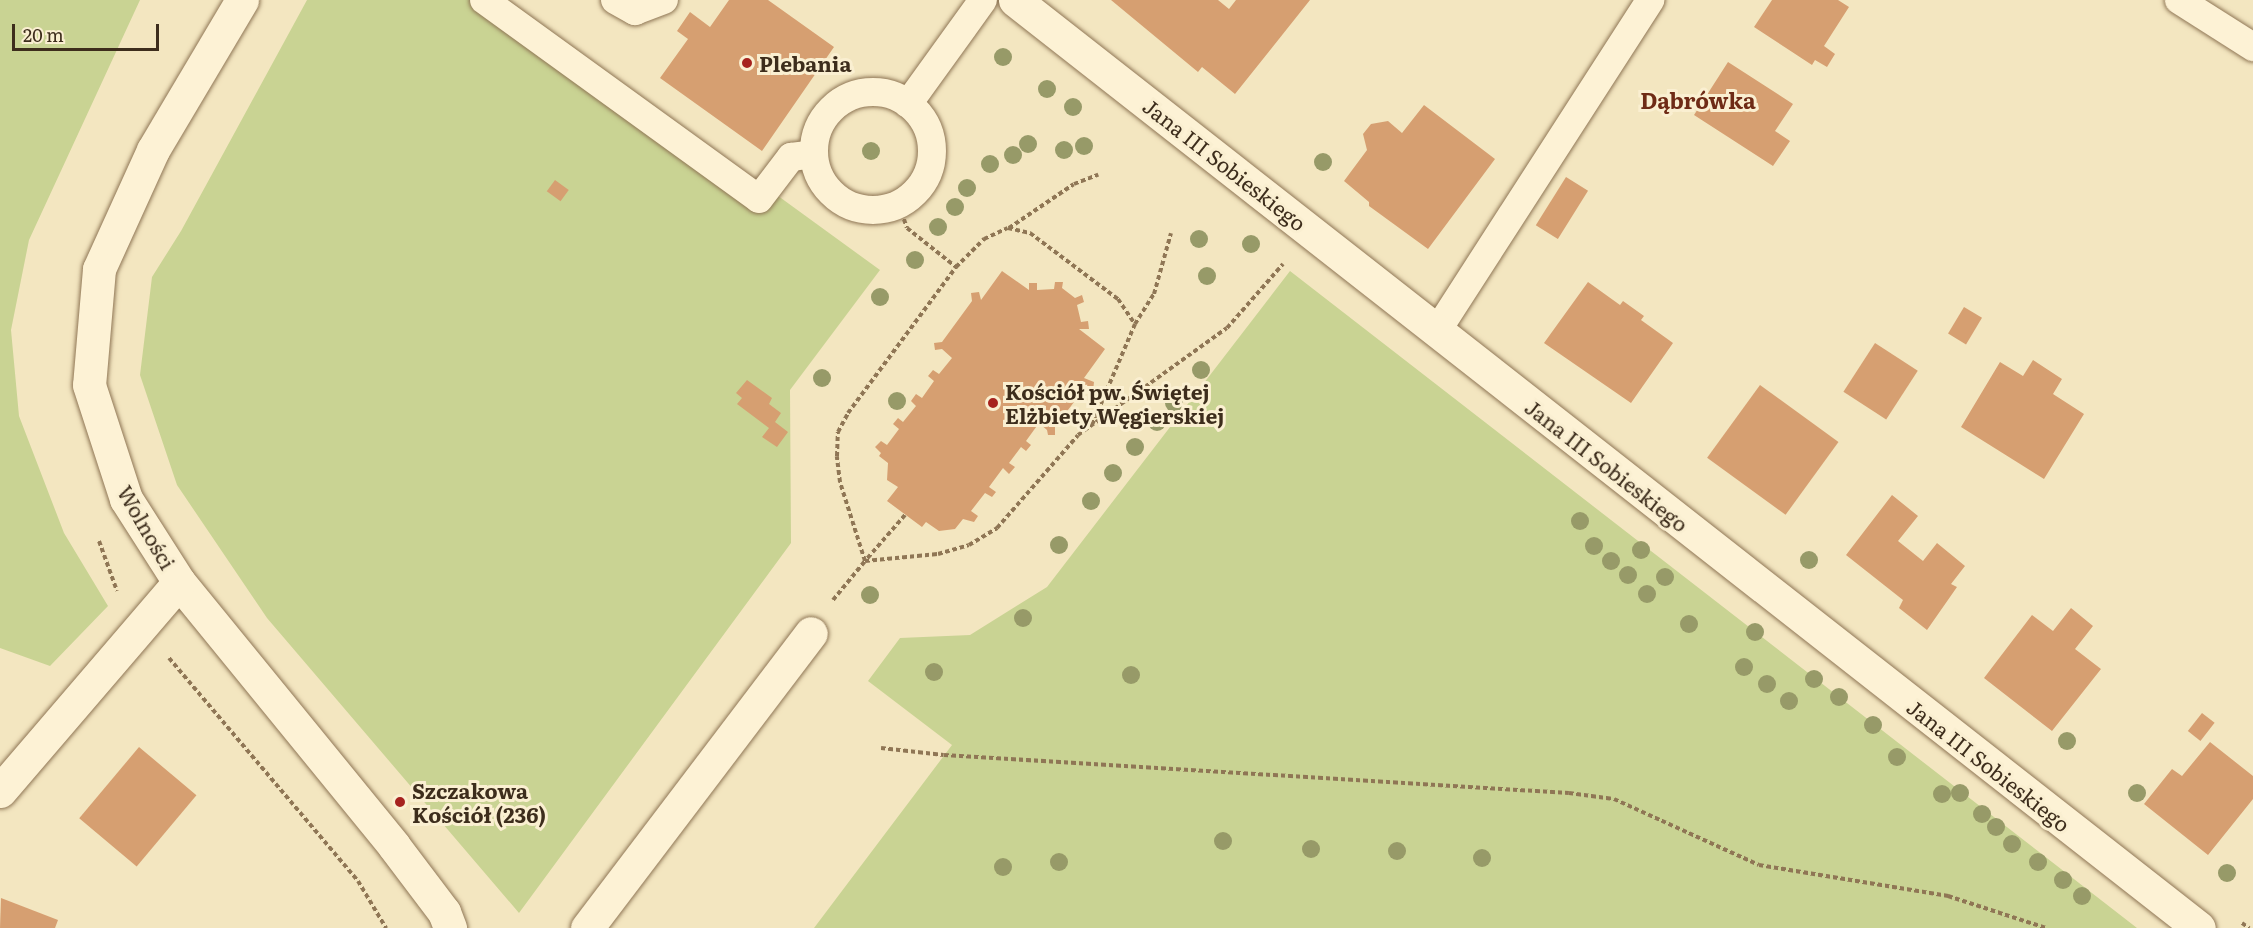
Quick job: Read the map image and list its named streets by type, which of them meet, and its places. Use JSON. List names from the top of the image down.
{
  "streets": {
    "street": ["Jana III Sobieskiego", "Wolności"]
  },
  "districts": ["Dąbrówka"],
  "places": ["Plebania", "Kościół pw. Świętej Elżbiety Węgierskiej", "Szczakowa Kościół (236)"],
  "scale_bar": "20 m"
}
